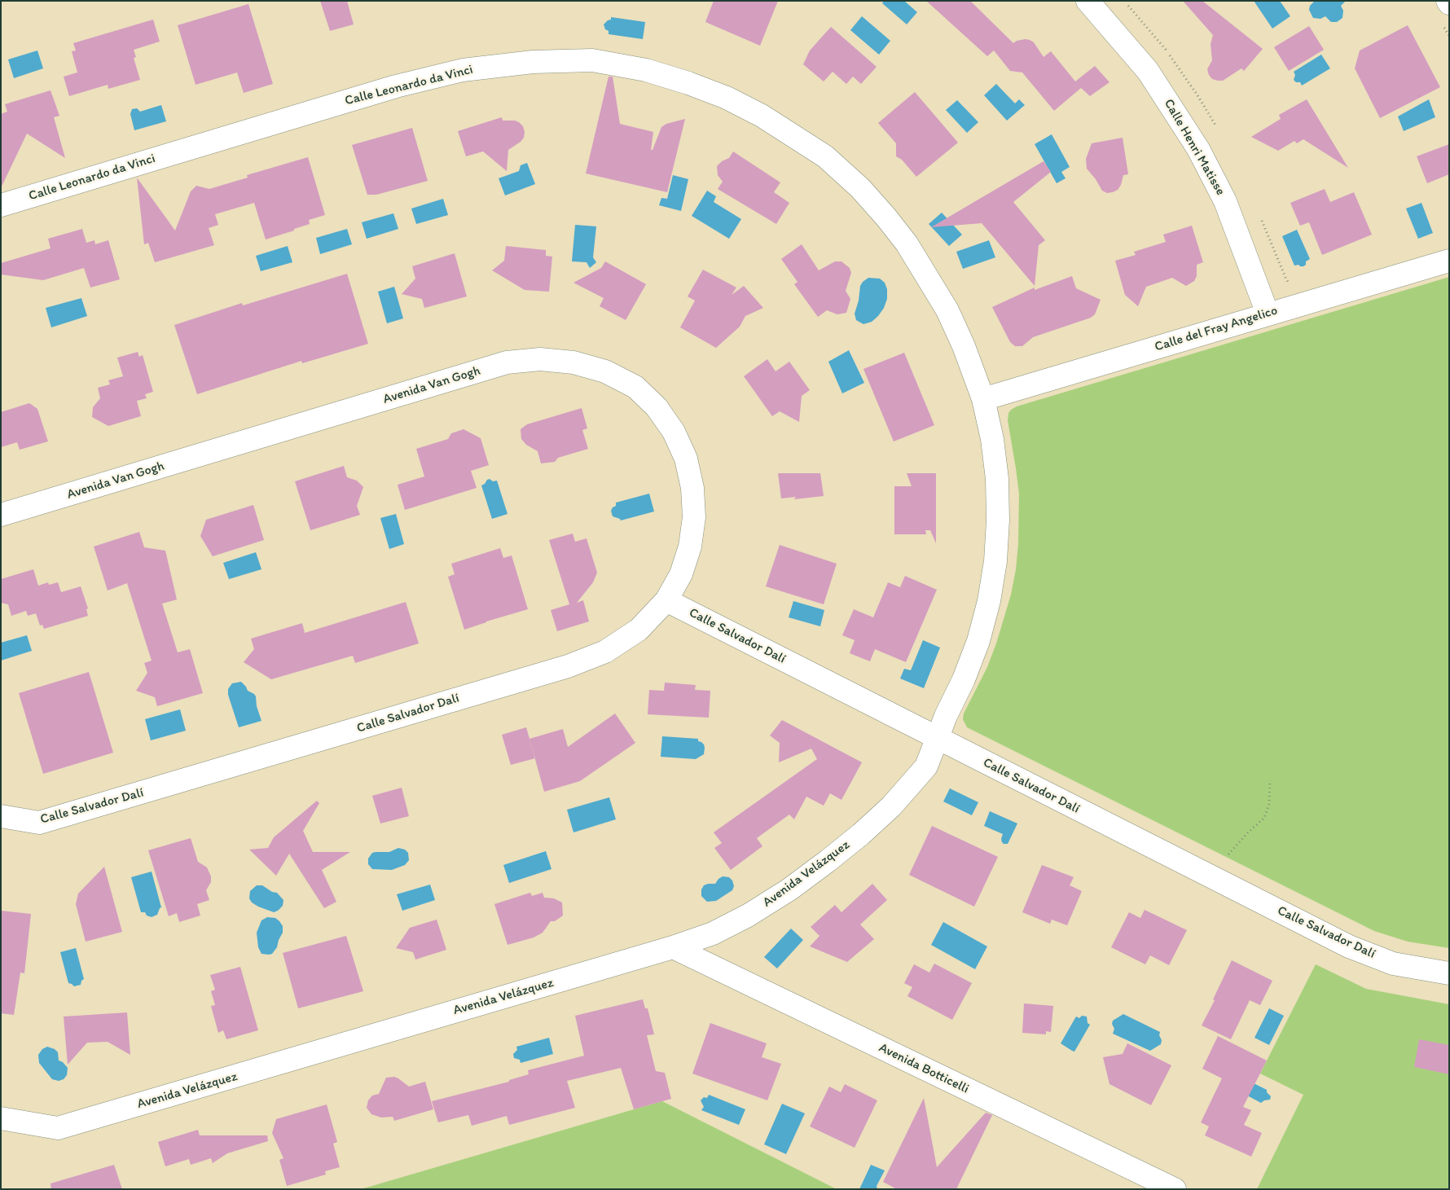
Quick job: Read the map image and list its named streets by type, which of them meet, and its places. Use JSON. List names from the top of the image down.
{
  "streets": {
    "street": [
      "Calle Leonardo da Vinci",
      "Calle Henri Matisse",
      "Calle del Fray Angelico",
      "Avenida Van Gogh",
      "Calle Salvador Dalí",
      "Avenida Velázquez",
      "Avenida Botticelli"
    ]
  },
  "crossings": [
    ["Calle Leonardo da Vinci", "Calle del Fray Angelico"],
    ["Calle Leonardo da Vinci", "Calle Salvador Dalí"],
    ["Calle Leonardo da Vinci", "Avenida Velázquez"],
    ["Calle Henri Matisse", "Calle del Fray Angelico"],
    ["Avenida Van Gogh", "Calle Salvador Dalí"],
    ["Calle Salvador Dalí", "Avenida Velázquez"],
    ["Avenida Velázquez", "Avenida Botticelli"]
  ]
}
